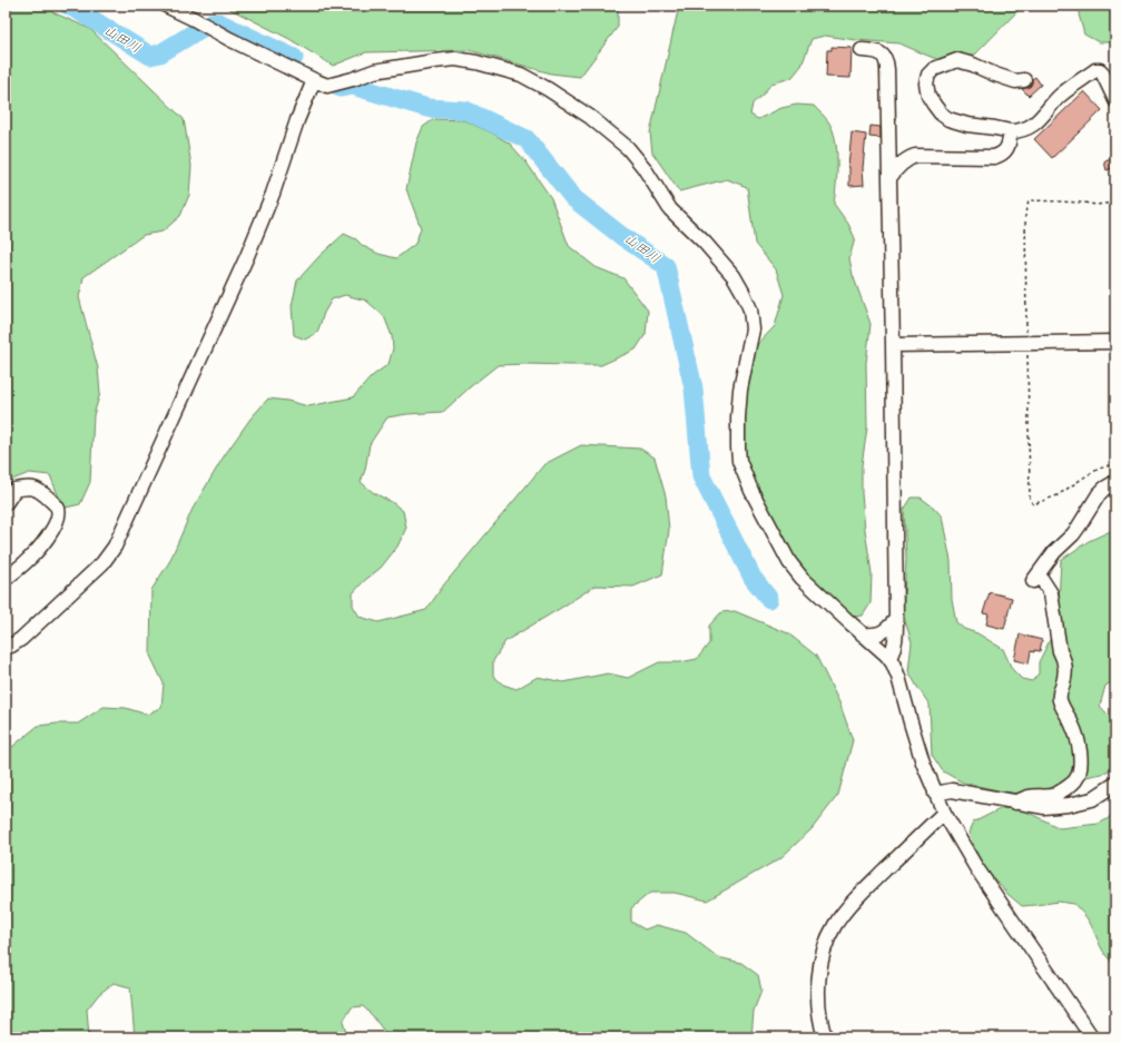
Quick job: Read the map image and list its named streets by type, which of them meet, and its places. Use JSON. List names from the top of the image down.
{
  "water": ["山田川"]
}
